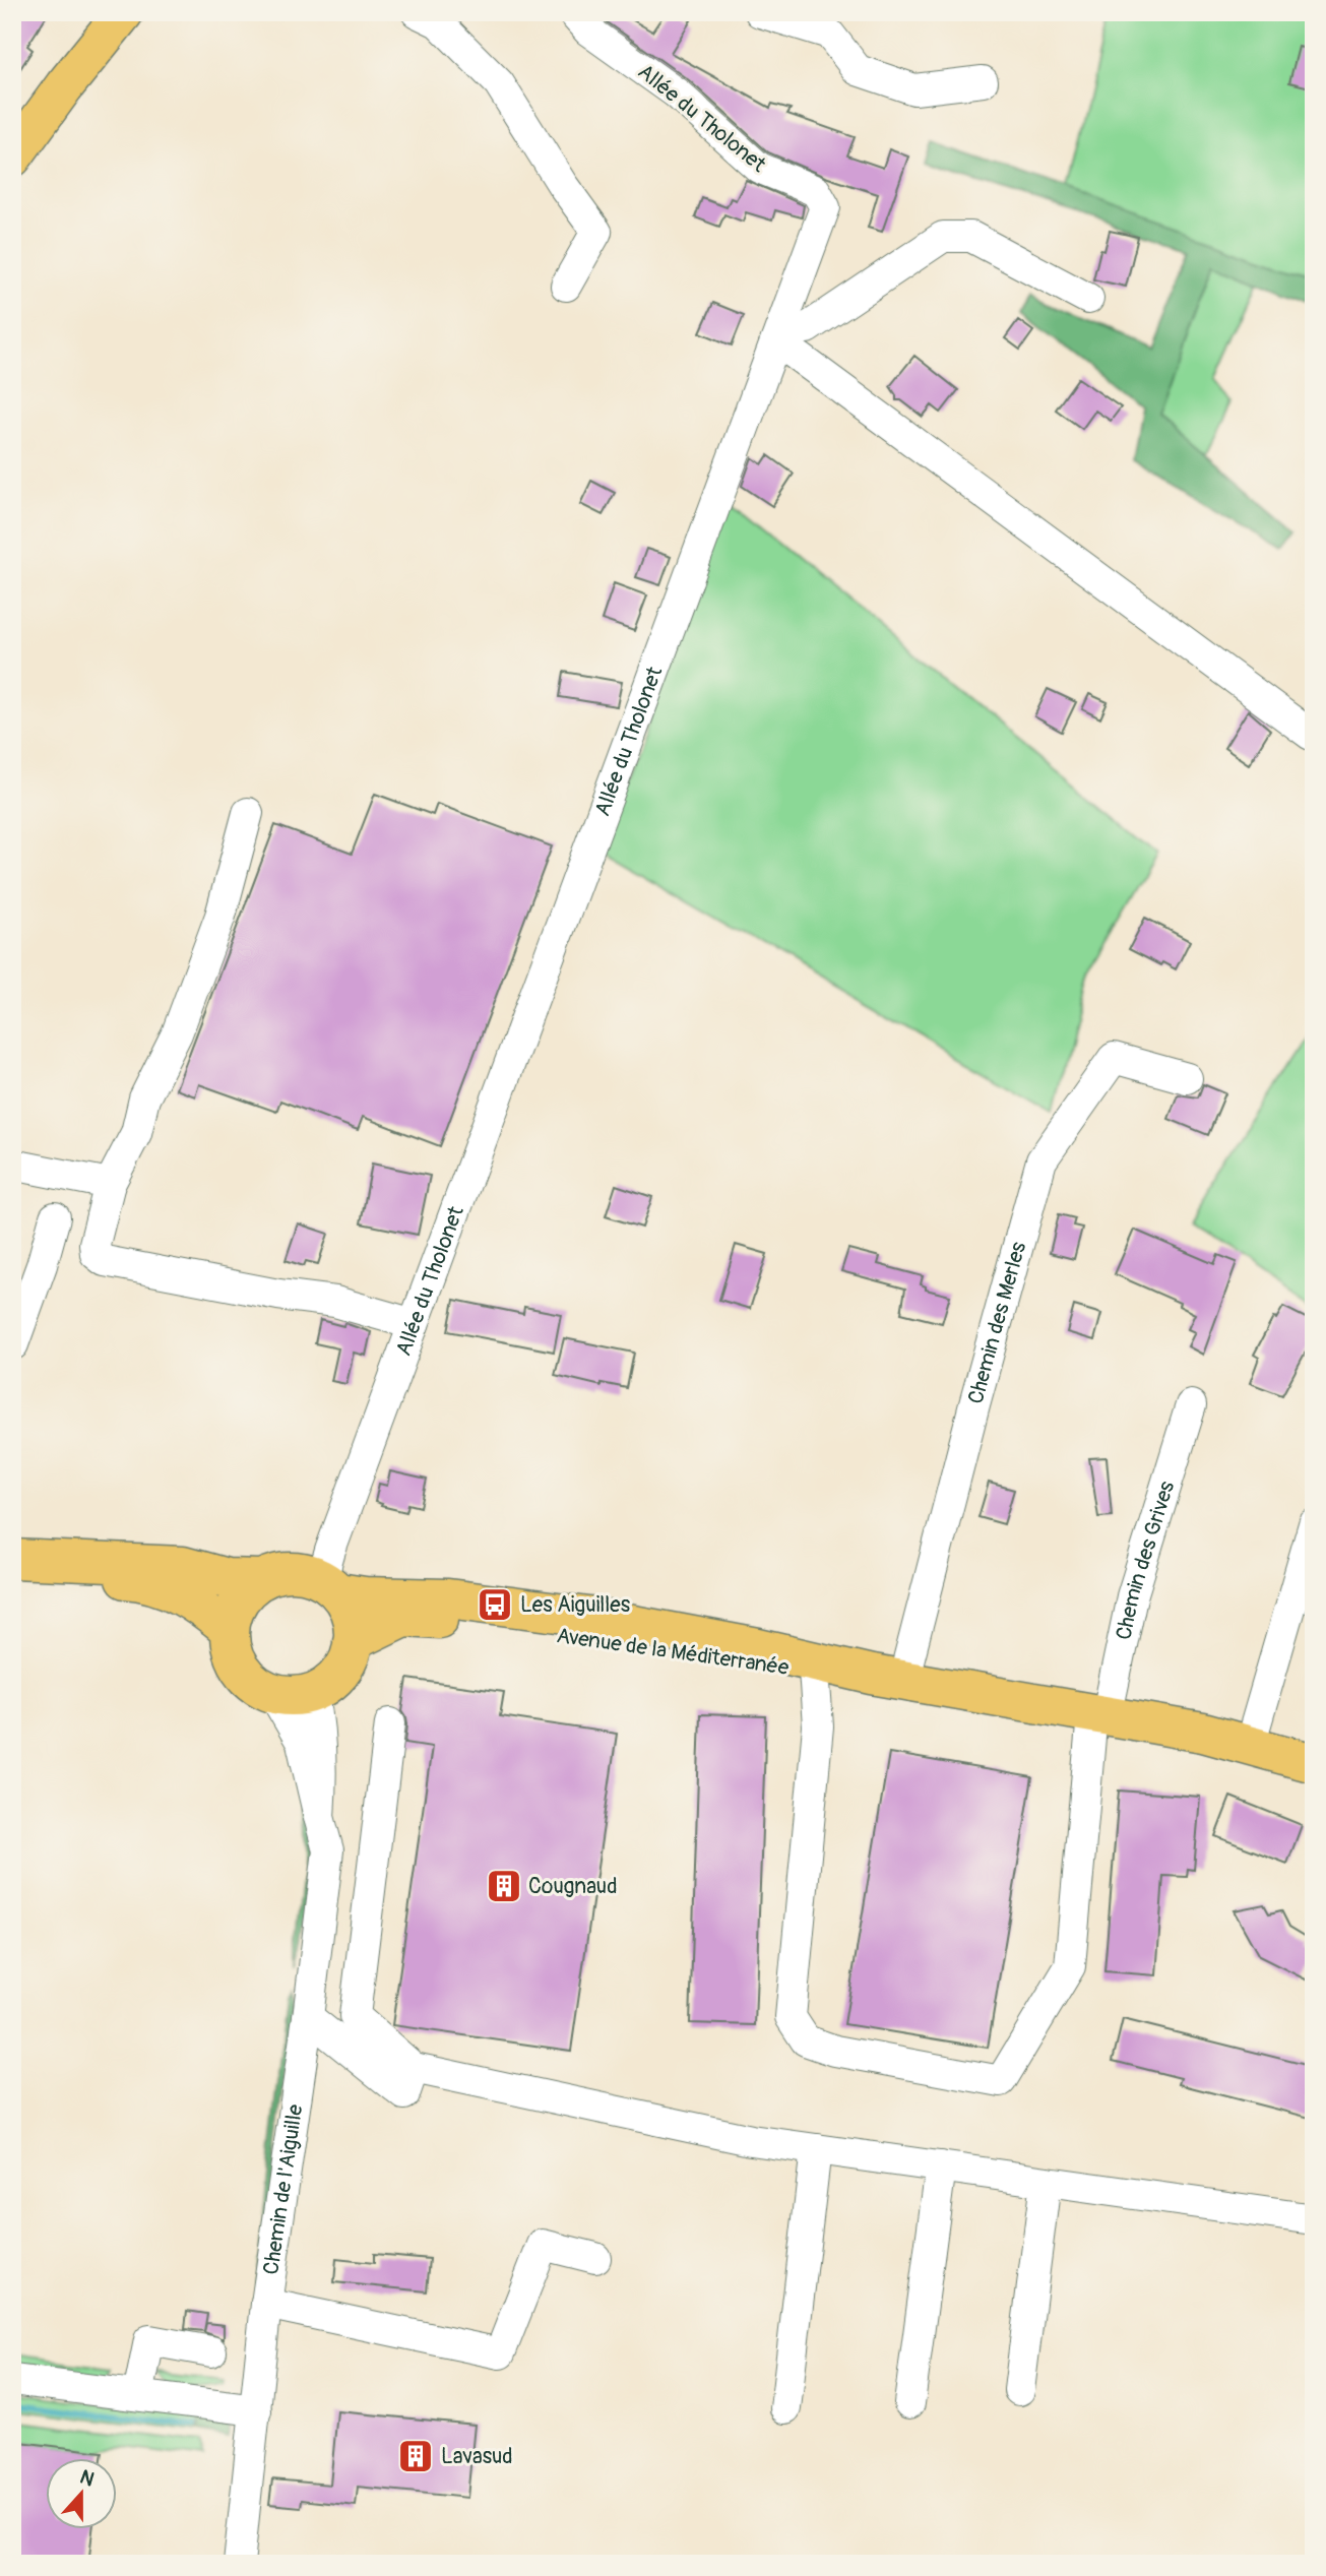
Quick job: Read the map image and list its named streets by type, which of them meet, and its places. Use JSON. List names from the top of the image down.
{
  "streets": {
    "main road": ["Avenue de la Méditerranée"],
    "street": [
      "Allée du Tholonet",
      "Chemin des Merles",
      "Chemin des Grives",
      "Chemin de l'Aiguille"
    ]
  },
  "crossings": [
    ["Allée du Tholonet", "Avenue de la Méditerranée"],
    ["Allée du Tholonet", "Chemin de l'Aiguille"],
    ["Chemin des Merles", "Avenue de la Méditerranée"],
    ["Chemin des Grives", "Avenue de la Méditerranée"],
    ["Avenue de la Méditerranée", "Chemin de l'Aiguille"]
  ],
  "places": {
    "bus stop": ["Les Aiguilles"],
    "building": ["Cougnaud", "Lavasud"]
  },
  "north": "top"
}
